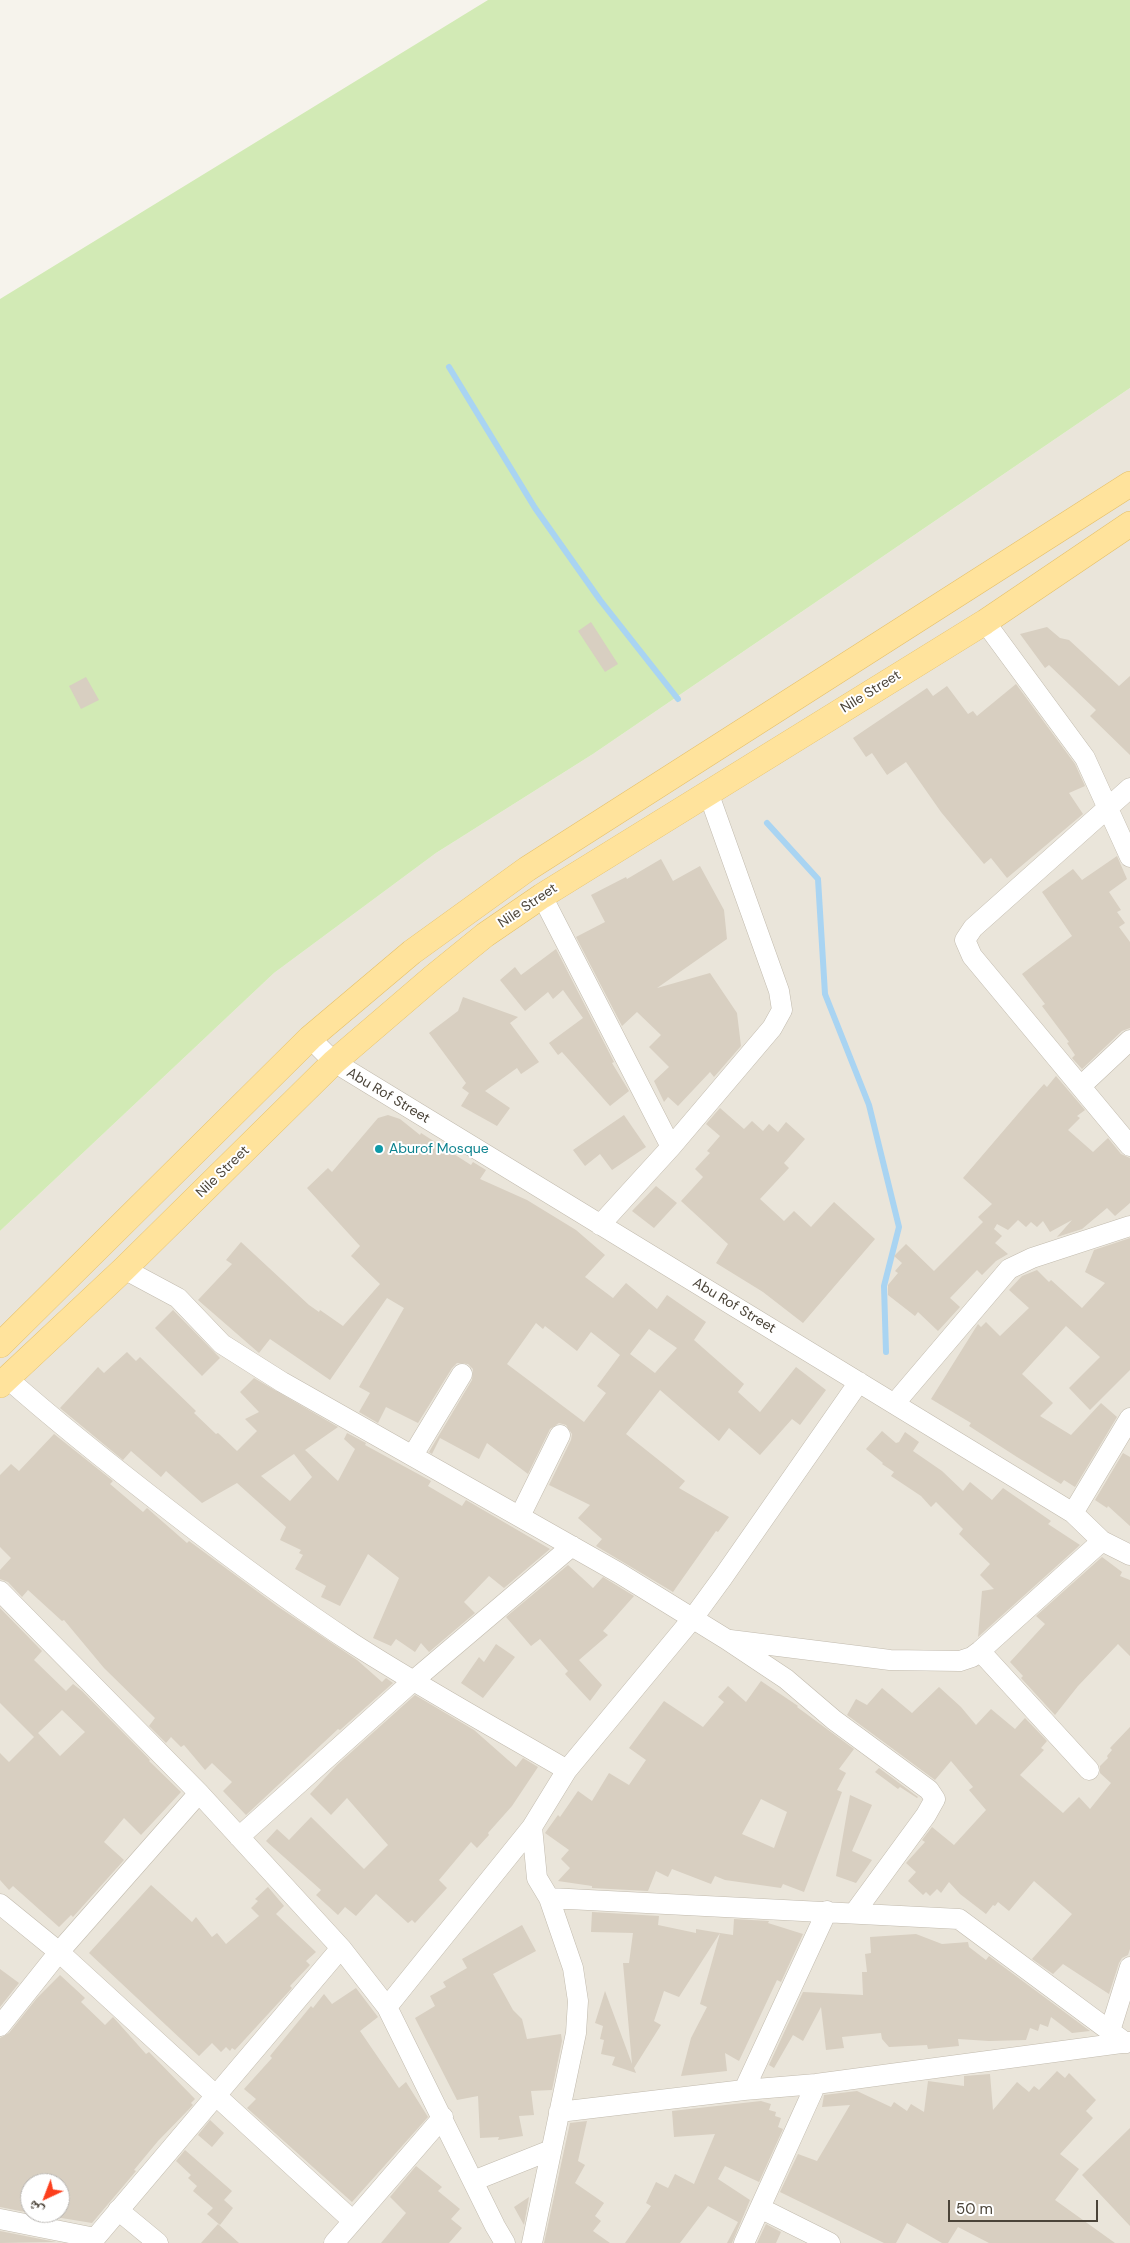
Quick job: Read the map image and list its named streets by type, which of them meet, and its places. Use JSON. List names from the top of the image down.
{
  "streets": {
    "main road": ["Nile Street"],
    "street": ["Abu Rof Street"]
  },
  "crossings": [
    ["Nile Street", "Abu Rof Street"]
  ],
  "places": ["Aburof Mosque"],
  "scale_bar": "50 m",
  "north": "bottom left"
}
